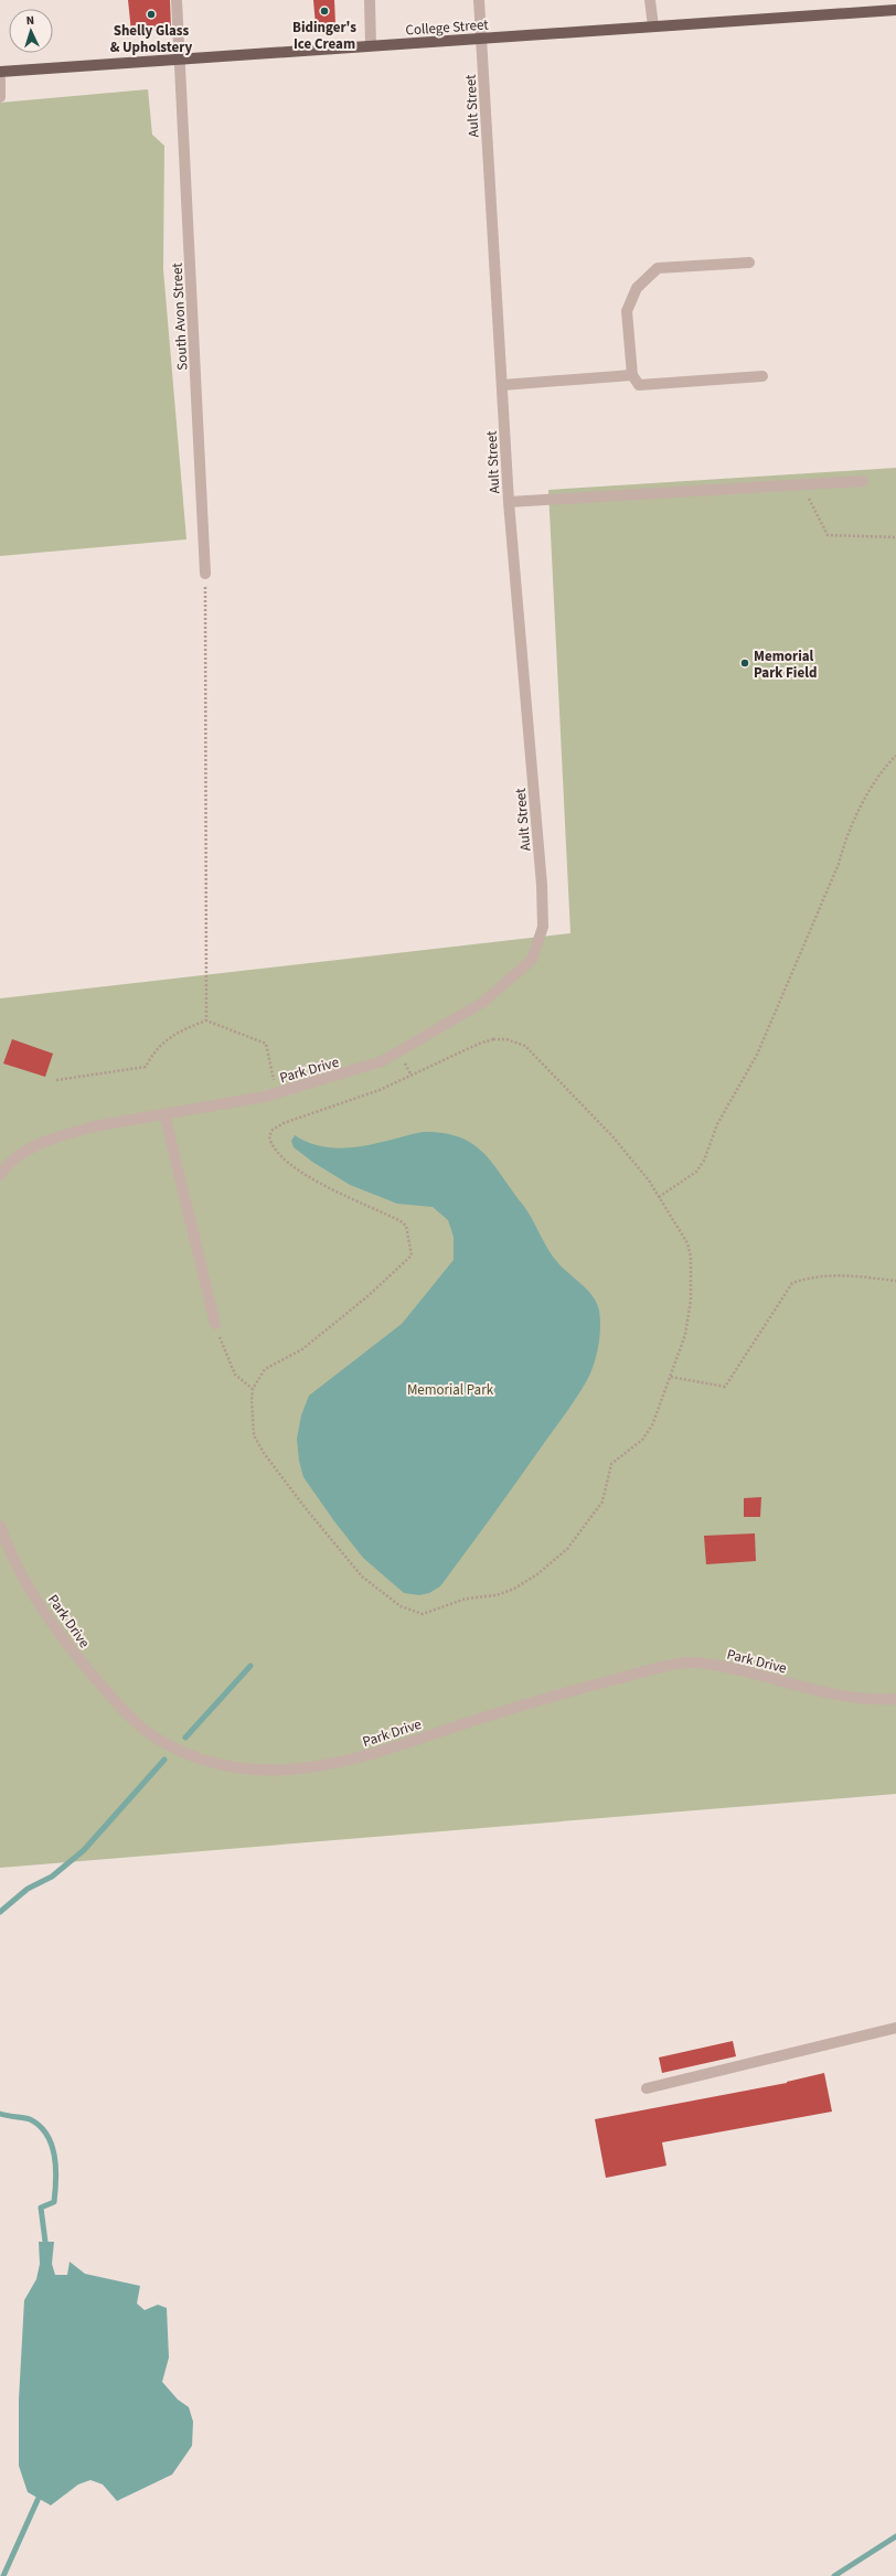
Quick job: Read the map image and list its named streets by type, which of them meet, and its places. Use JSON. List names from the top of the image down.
{
  "streets": {
    "main road": ["College Street"],
    "street": ["Ault Street", "South Avon Street", "Park Drive"]
  },
  "crossings": [
    ["College Street", "Ault Street"],
    ["College Street", "South Avon Street"],
    ["Ault Street", "Park Drive"]
  ],
  "parks": ["Memorial Park"],
  "places": ["Bidinger's Ice Cream", "Shelly Glass & Upholstery", "Memorial Park Field"],
  "north": "top"
}
